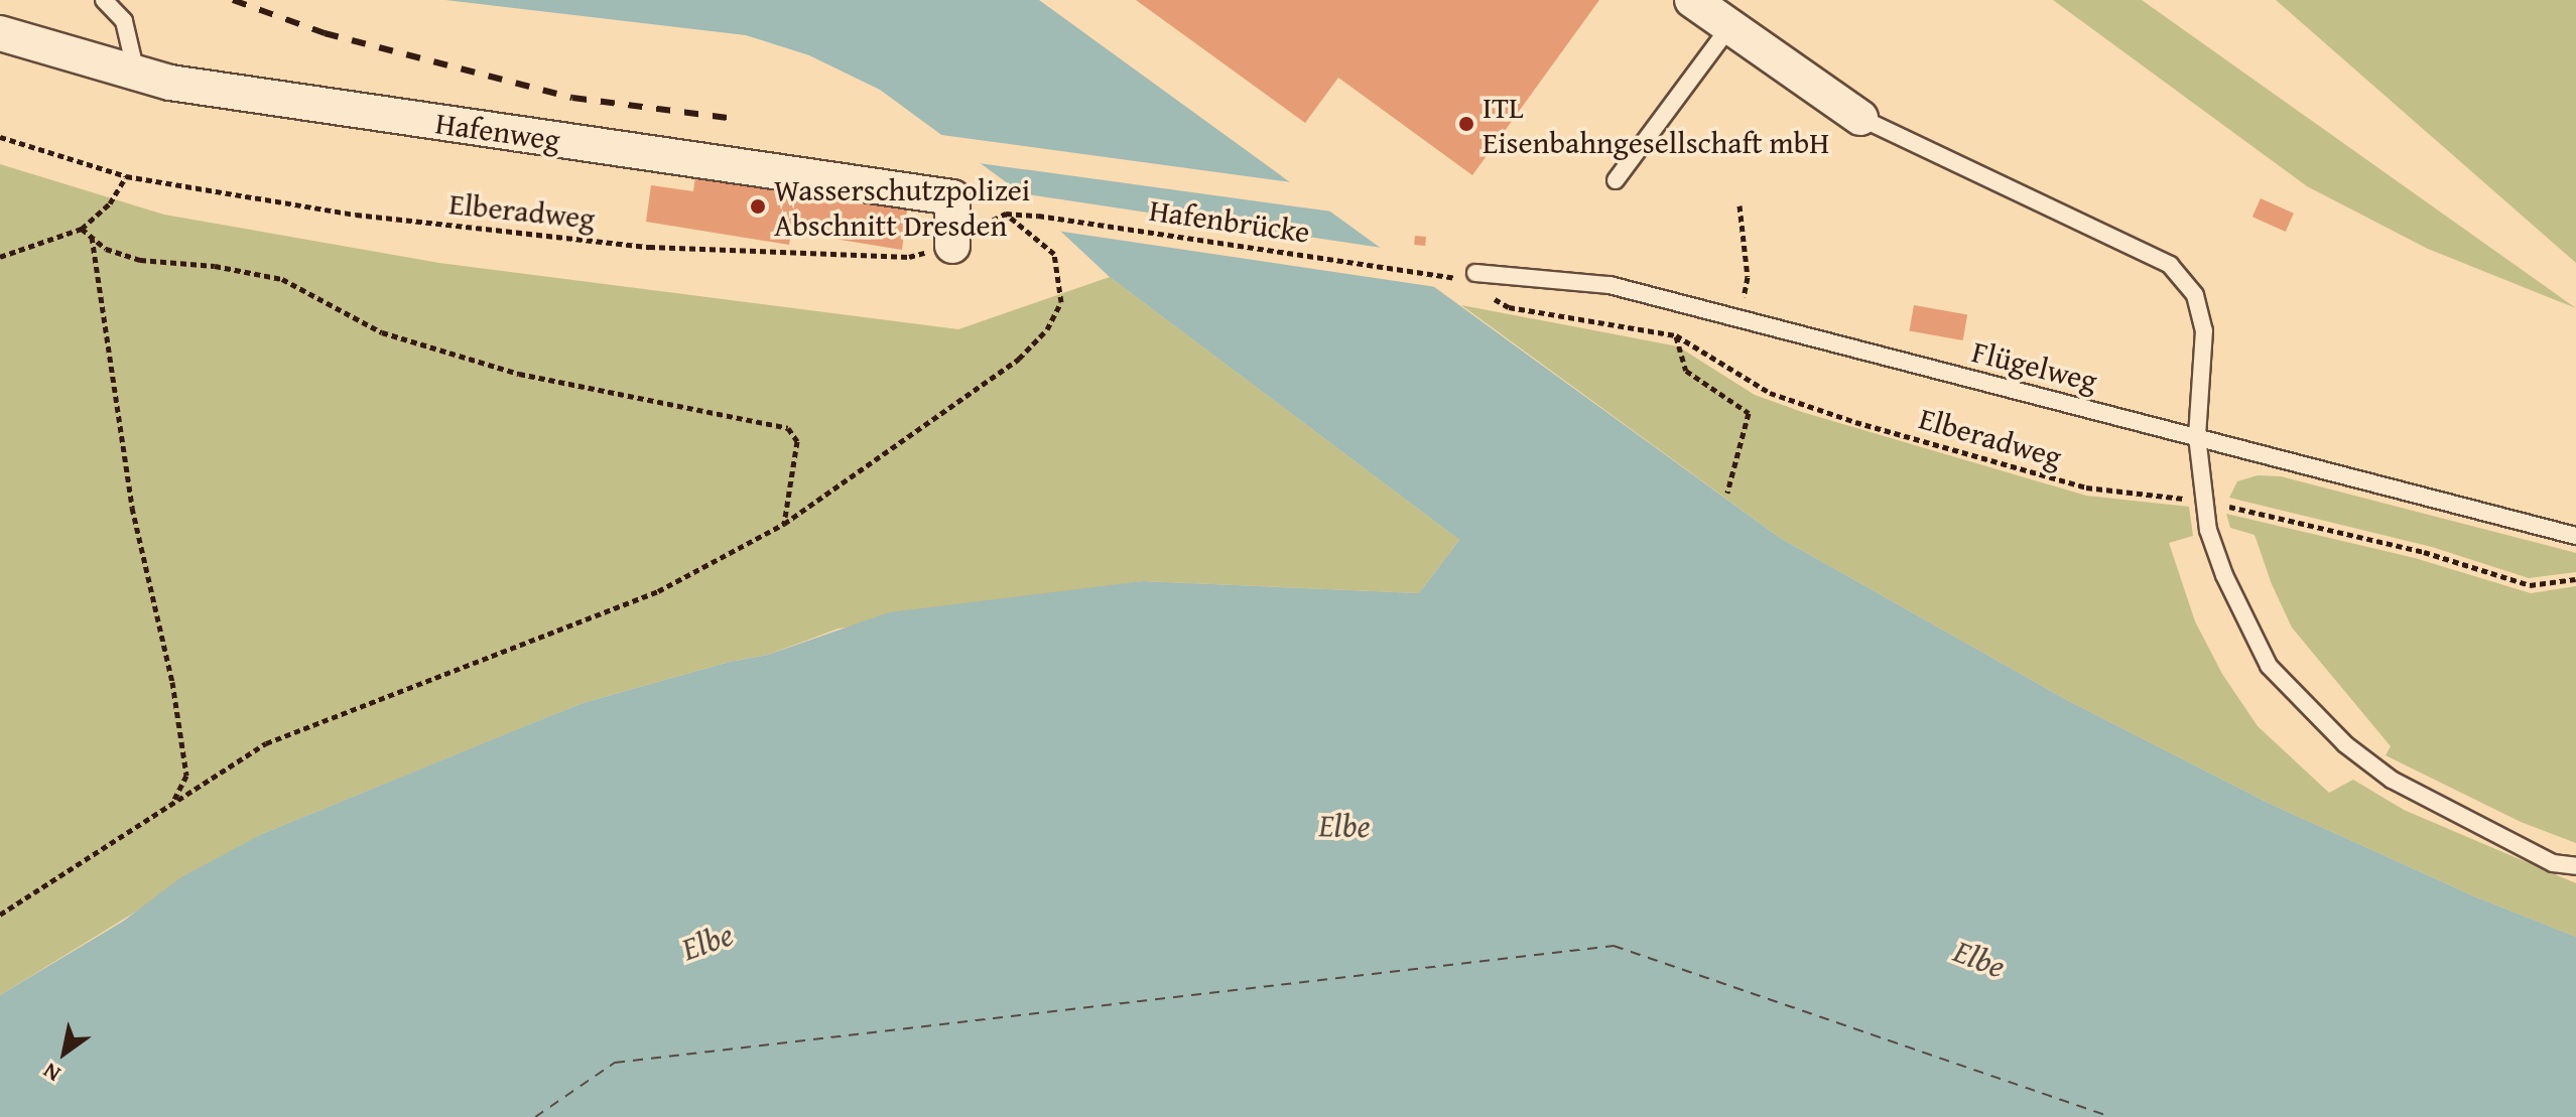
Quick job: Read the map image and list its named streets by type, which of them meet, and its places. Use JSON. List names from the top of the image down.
{
  "streets": {
    "street": ["Hafenweg"],
    "lane": ["Flügelweg"],
    "path": ["Elberadweg", "Hafenbrücke"]
  },
  "crossings": [
    ["Hafenweg", "Elberadweg"],
    ["Elberadweg", "Hafenbrücke"],
    ["Hafenbrücke", "Flügelweg"]
  ],
  "water": ["Elbe"],
  "places": ["ITL Eisenbahngesellschaft mbH", "Wasserschutzpolizei Abschnitt Dresden"],
  "north": "bottom left"
}
